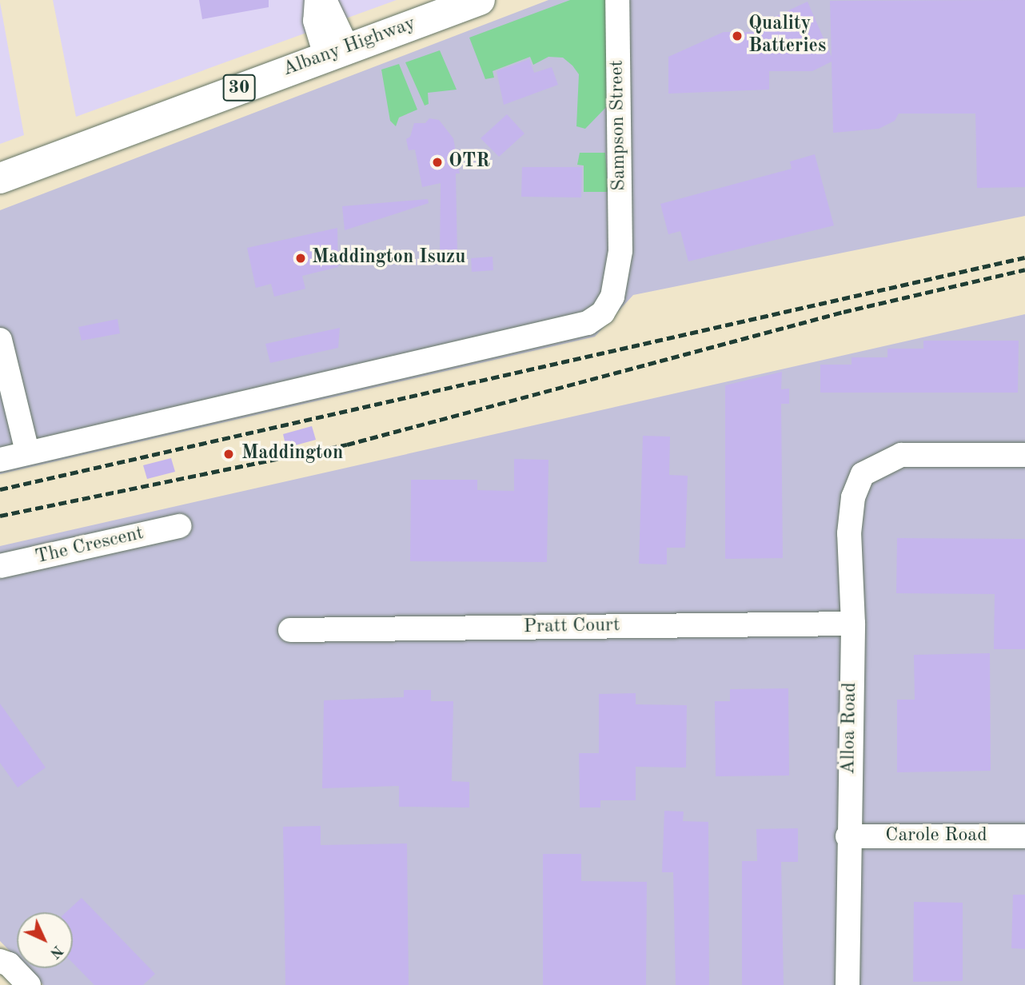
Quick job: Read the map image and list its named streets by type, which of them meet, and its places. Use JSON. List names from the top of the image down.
{
  "streets": {
    "highway": ["Albany Highway", "30"],
    "street": [
      "Sampson Street",
      "The Crescent",
      "Pratt Court",
      "Alloa Road",
      "Carole Road"
    ]
  },
  "crossings": [
    ["Pratt Court", "Alloa Road"],
    ["Alloa Road", "Carole Road"]
  ],
  "places": [
    "Quality Batteries",
    "OTR",
    "Maddington Isuzu",
    "Maddington"
  ],
  "north": "bottom right"
}
